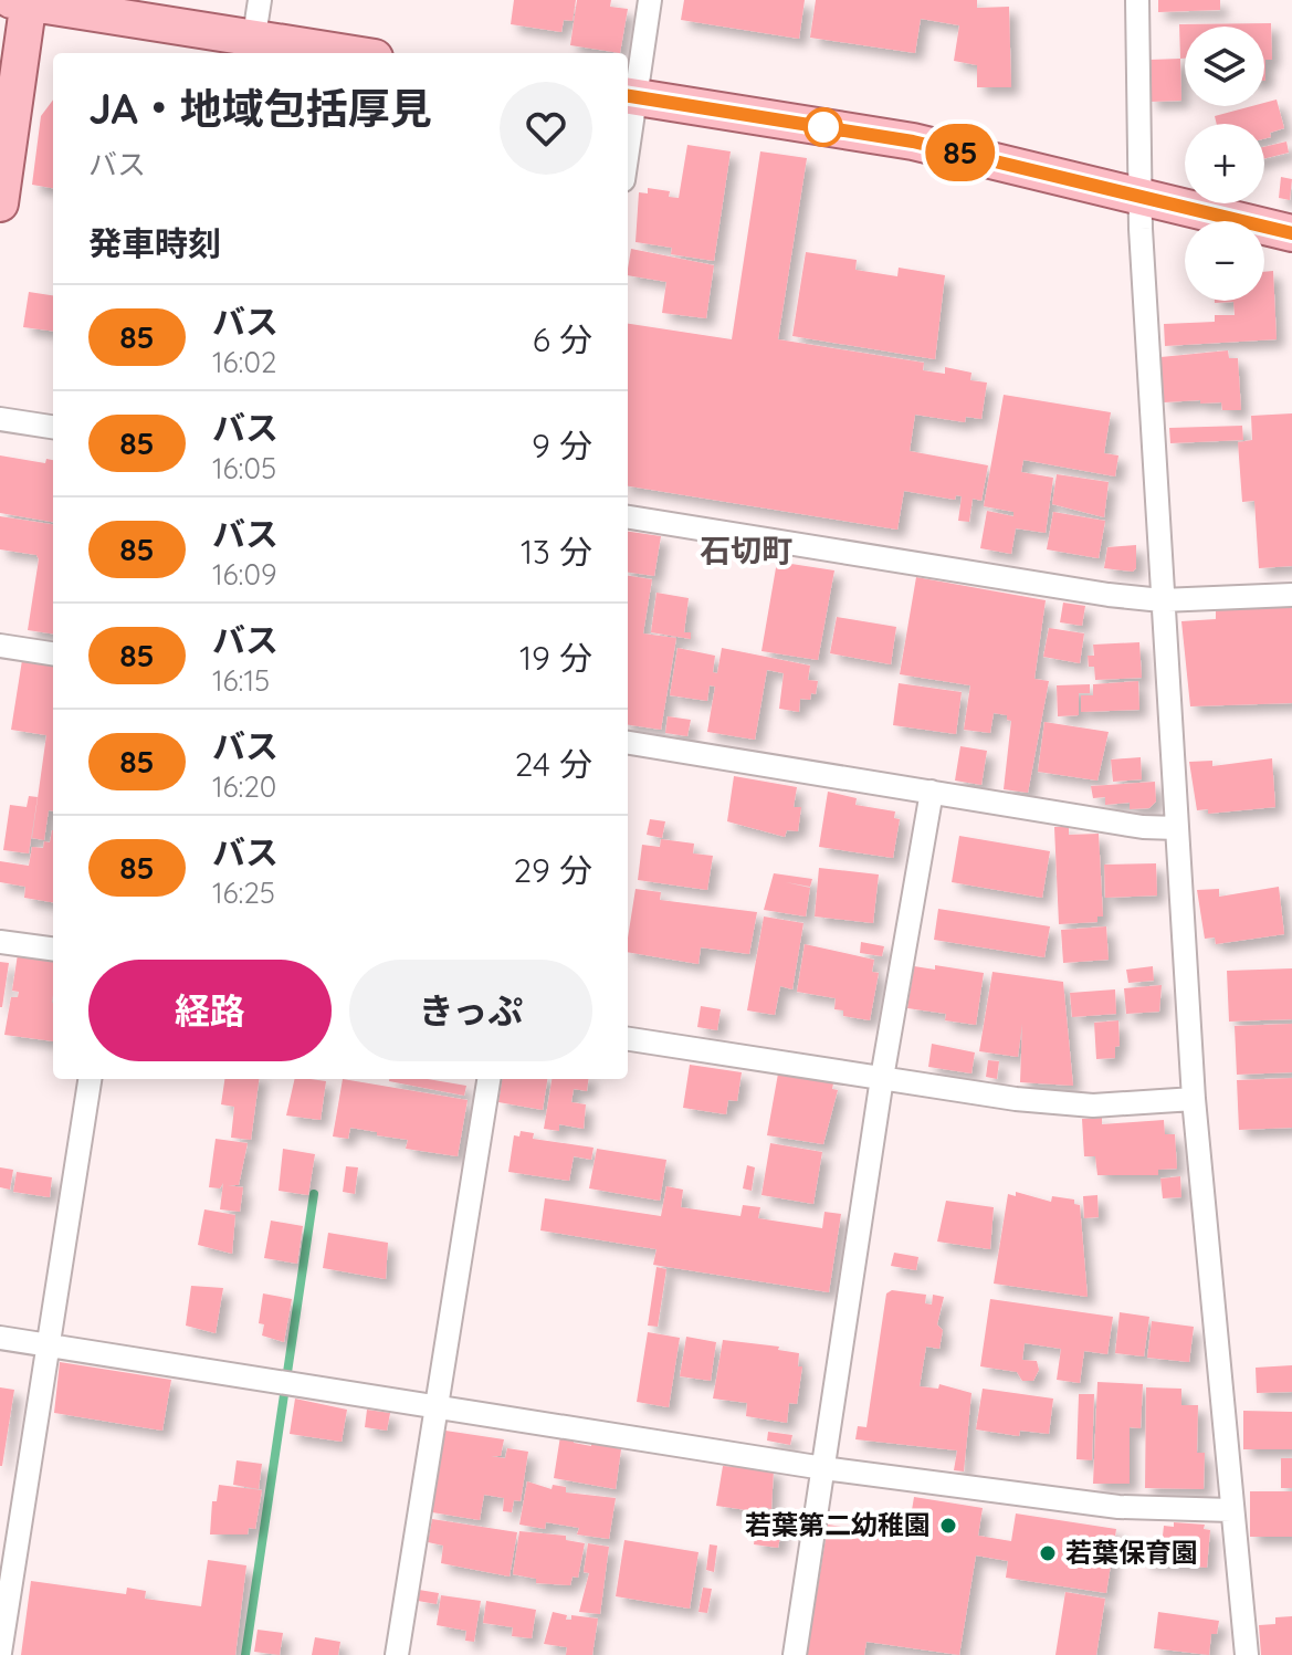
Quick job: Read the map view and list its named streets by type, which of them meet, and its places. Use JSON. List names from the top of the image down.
{
  "districts": ["石切町"],
  "places": ["若葉第二幼稚園", "若葉保育園"],
  "lines": ["bus line 85"],
  "page": {
    "on_map": "85",
    "map_buttons": ["+", "−"],
    "heading": [
      ["JA・地域包括厚見", "バス"],
      "発車時刻"
    ],
    "list": [
      {
        "mark": "85",
        "name": "バス",
        "note": "16:02",
        "value": "6 分"
      },
      {
        "mark": "85",
        "name": "バス",
        "note": "16:05",
        "value": "9 分"
      },
      {
        "mark": "85",
        "name": "バス",
        "note": "16:09",
        "value": "13 分"
      },
      {
        "mark": "85",
        "name": "バス",
        "note": "16:15",
        "value": "19 分"
      },
      {
        "mark": "85",
        "name": "バス",
        "note": "16:20",
        "value": "24 分"
      },
      {
        "mark": "85",
        "name": "バス",
        "note": "16:25",
        "value": "29 分"
      }
    ],
    "buttons": ["経路", "きっぷ"]
  }
}
